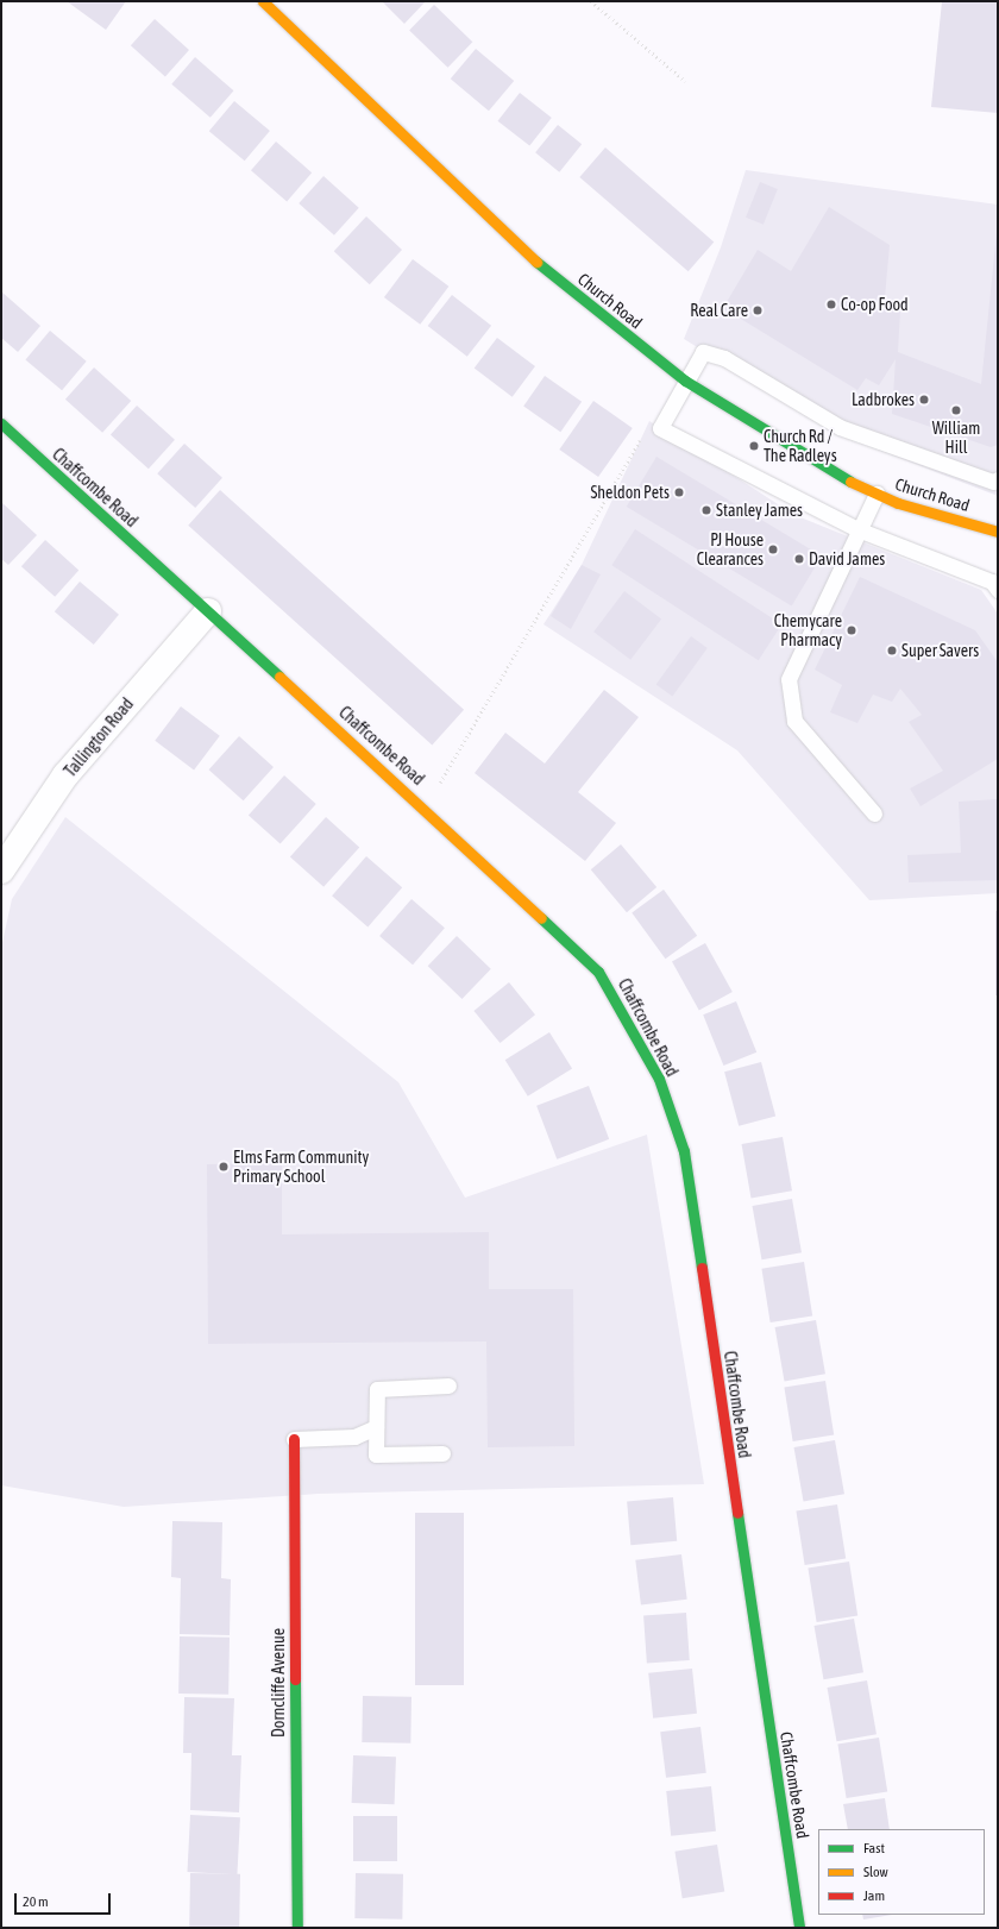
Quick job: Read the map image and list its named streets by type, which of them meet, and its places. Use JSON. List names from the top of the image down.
{
  "streets": {
    "street": [
      "Church Road",
      "Chaffcombe Road",
      "Tallington Road",
      "Dorncliffe Avenue"
    ]
  },
  "crossings": [
    ["Chaffcombe Road", "Tallington Road"]
  ],
  "places": [
    "Co-op Food",
    "Real Care",
    "Ladbrokes",
    "William Hill",
    "Church Rd / The Radleys",
    "Sheldon Pets",
    "Stanley James",
    "PJ House Clearances",
    "David James",
    "Chemycare Pharmacy",
    "Super Savers",
    "Elms Farm Community Primary School"
  ],
  "legend": ["Fast", "Slow", "Jam"],
  "scale_bar": "20 m"
}
